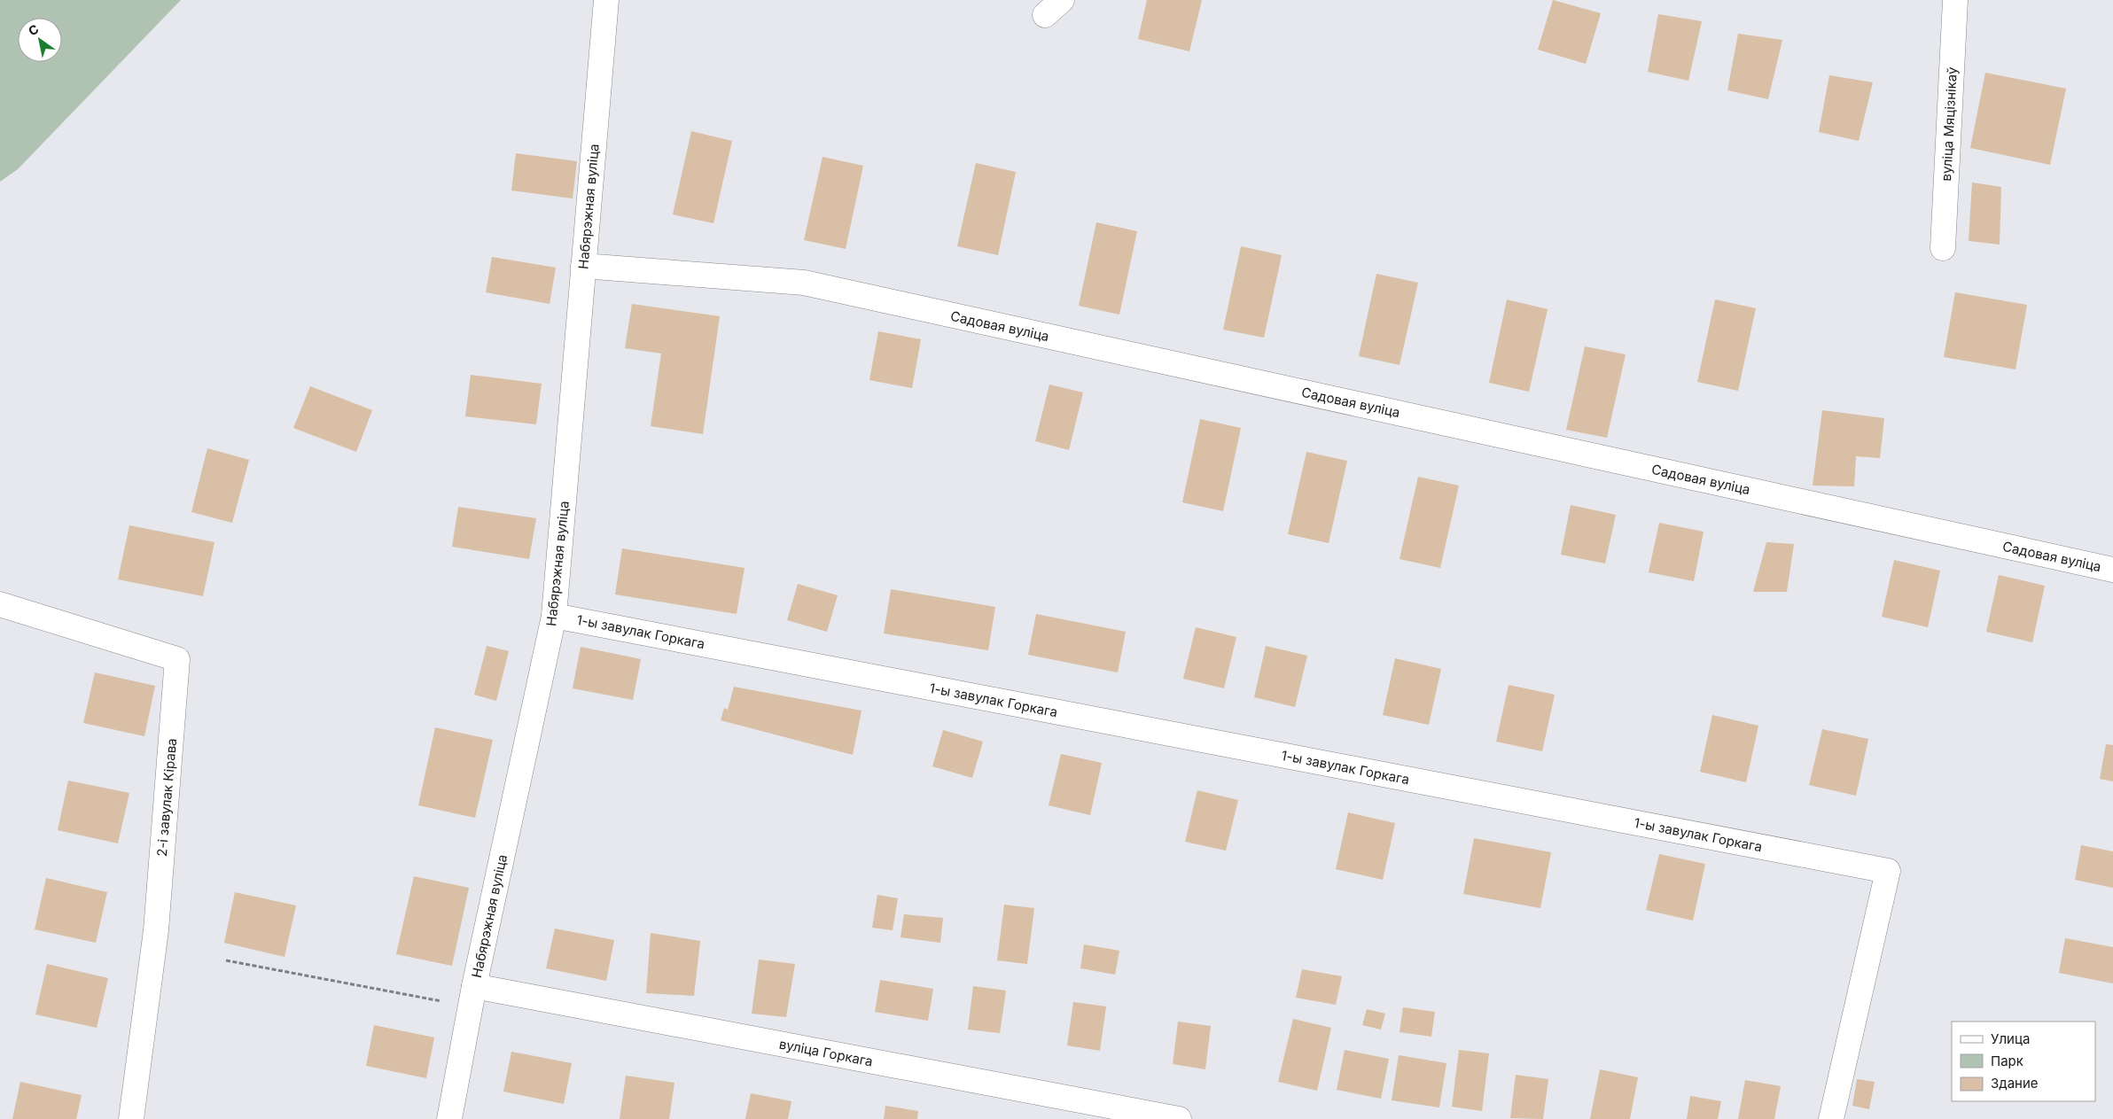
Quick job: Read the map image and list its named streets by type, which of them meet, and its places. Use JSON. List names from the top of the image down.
{
  "streets": {
    "street": [
      "вуліца Мяцізнікаў",
      "Набярэжная вуліца",
      "Садовая вуліца",
      "1-ы завулак Горкага",
      "2-і завулак Кірава",
      "вуліца Горкага"
    ]
  },
  "crossings": [
    ["Набярэжная вуліца", "Садовая вуліца"],
    ["Набярэжная вуліца", "1-ы завулак Горкага"],
    ["Набярэжная вуліца", "вуліца Горкага"]
  ],
  "legend": ["Улица", "Парк", "Здание"],
  "north": "top left"
}
